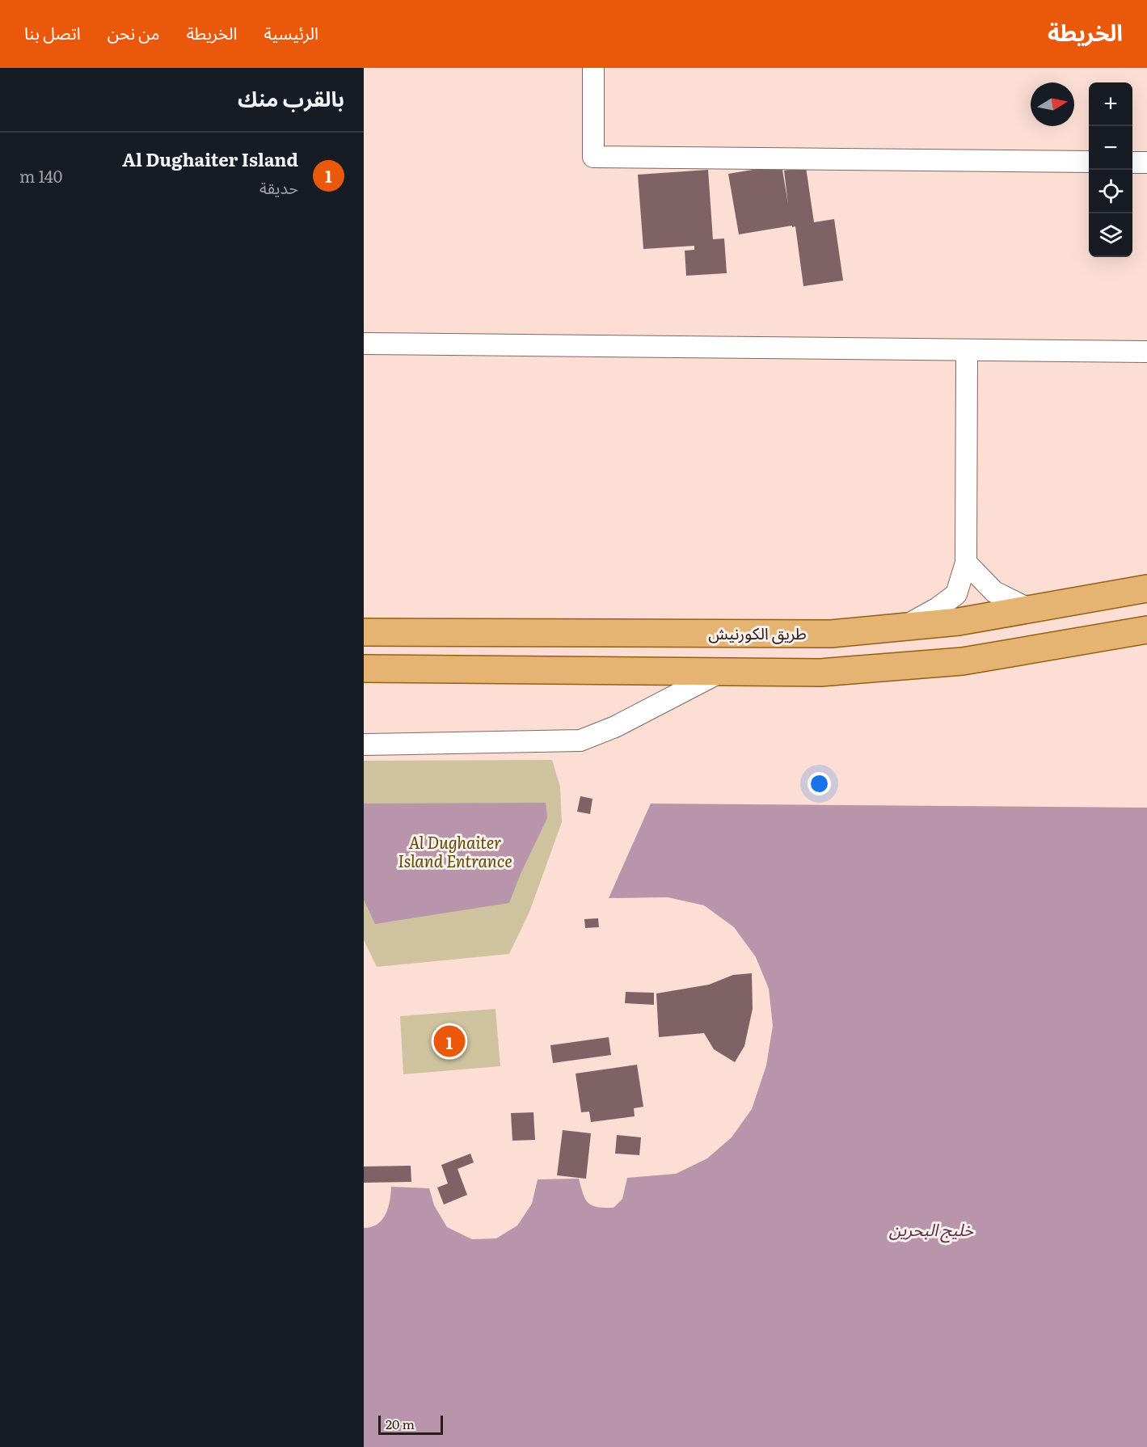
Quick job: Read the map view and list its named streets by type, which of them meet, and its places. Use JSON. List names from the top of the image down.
{
  "streets": {
    "main road": ["طريق الكورنيش"]
  },
  "water": ["خليج البحرين"],
  "parks": ["Al Dughaiter Island Entrance"],
  "scale_bar": "20 m",
  "north": "right",
  "page": {
    "header": "الخريطة",
    "nav": [
      "الرئيسية",
      "الخريطة",
      "من نحن",
      "اتصل بنا"
    ],
    "heading": "بالقرب منك",
    "map_buttons": ["+", "−"],
    "list": [
      {
        "mark": "1",
        "name": "Al Dughaiter Island",
        "note": "حديقة",
        "value": "140 m"
      }
    ],
    "pins": "1",
    "scale": "20 m"
  }
}
